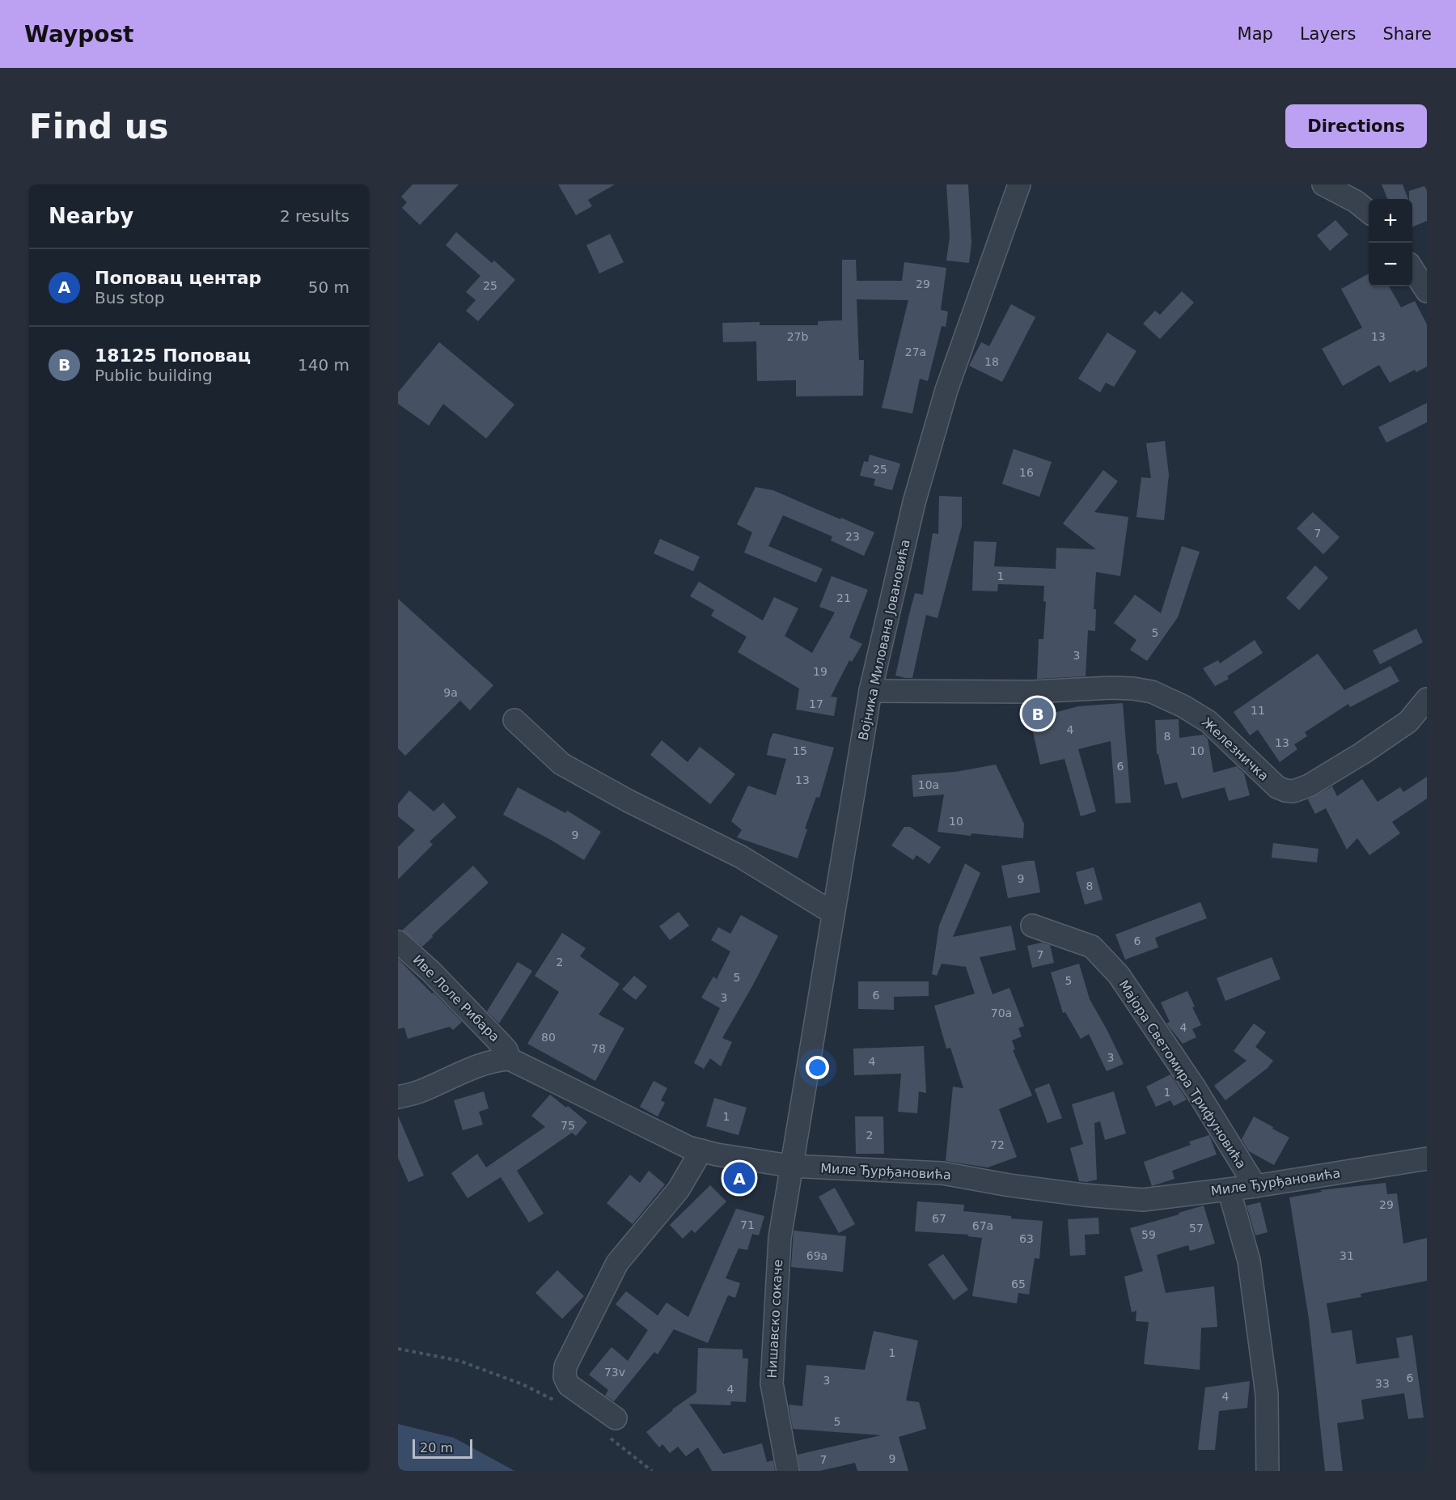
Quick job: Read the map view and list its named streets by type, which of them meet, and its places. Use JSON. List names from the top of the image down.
{
  "streets": {
    "street": [
      "Војника Милована Јовановића",
      "Железничка",
      "Иве Лоле Рибара",
      "Мајора Светомира Трифуновића",
      "Миле Ђурђановића",
      "Нишавско сокаче"
    ]
  },
  "crossings": [
    ["Војника Милована Јовановића", "Железничка"],
    ["Војника Милована Јовановића", "Миле Ђурђановића"],
    ["Војника Милована Јовановића", "Нишавско сокаче"],
    ["Иве Лоле Рибара", "Миле Ђурђановића"],
    ["Мајора Светомира Трифуновића", "Миле Ђурђановића"],
    ["Миле Ђурђановића", "Нишавско сокаче"]
  ],
  "house_numbers": [
    "29",
    "25",
    "27b",
    "13",
    "27a",
    "18",
    "25",
    "16",
    "7",
    "23",
    "1",
    "21",
    "5",
    "3",
    "19",
    "9a",
    "17",
    "11",
    "4",
    "8",
    "13",
    "15",
    "10",
    "6",
    "13",
    "10a",
    "10",
    "9",
    "9",
    "8",
    "6",
    "7",
    "2",
    "5",
    "5",
    "6",
    "3",
    "70a",
    "4",
    "80",
    "78",
    "3",
    "4",
    "1",
    "1",
    "75",
    "2",
    "72",
    "29",
    "67",
    "71",
    "67a",
    "57",
    "59",
    "63",
    "69a",
    "31",
    "65",
    "1",
    "73v",
    "6",
    "3",
    "33",
    "4",
    "4",
    "5",
    "9",
    "7"
  ],
  "scale_bar": "20 m",
  "page": {
    "header": "Waypost",
    "nav": ["Map", "Layers", "Share"],
    "buttons": "Directions",
    "title": "Find us",
    "heading": ["Nearby", "2 results"],
    "map_buttons": ["+", "−"],
    "list": [
      {
        "mark": "A",
        "name": "Поповац центар",
        "note": "Bus stop",
        "value": "50 m"
      },
      {
        "mark": "B",
        "name": "18125 Поповац",
        "note": "Public building",
        "value": "140 m"
      }
    ],
    "pins": ["B", "A"],
    "scale": "20 m"
  }
}
